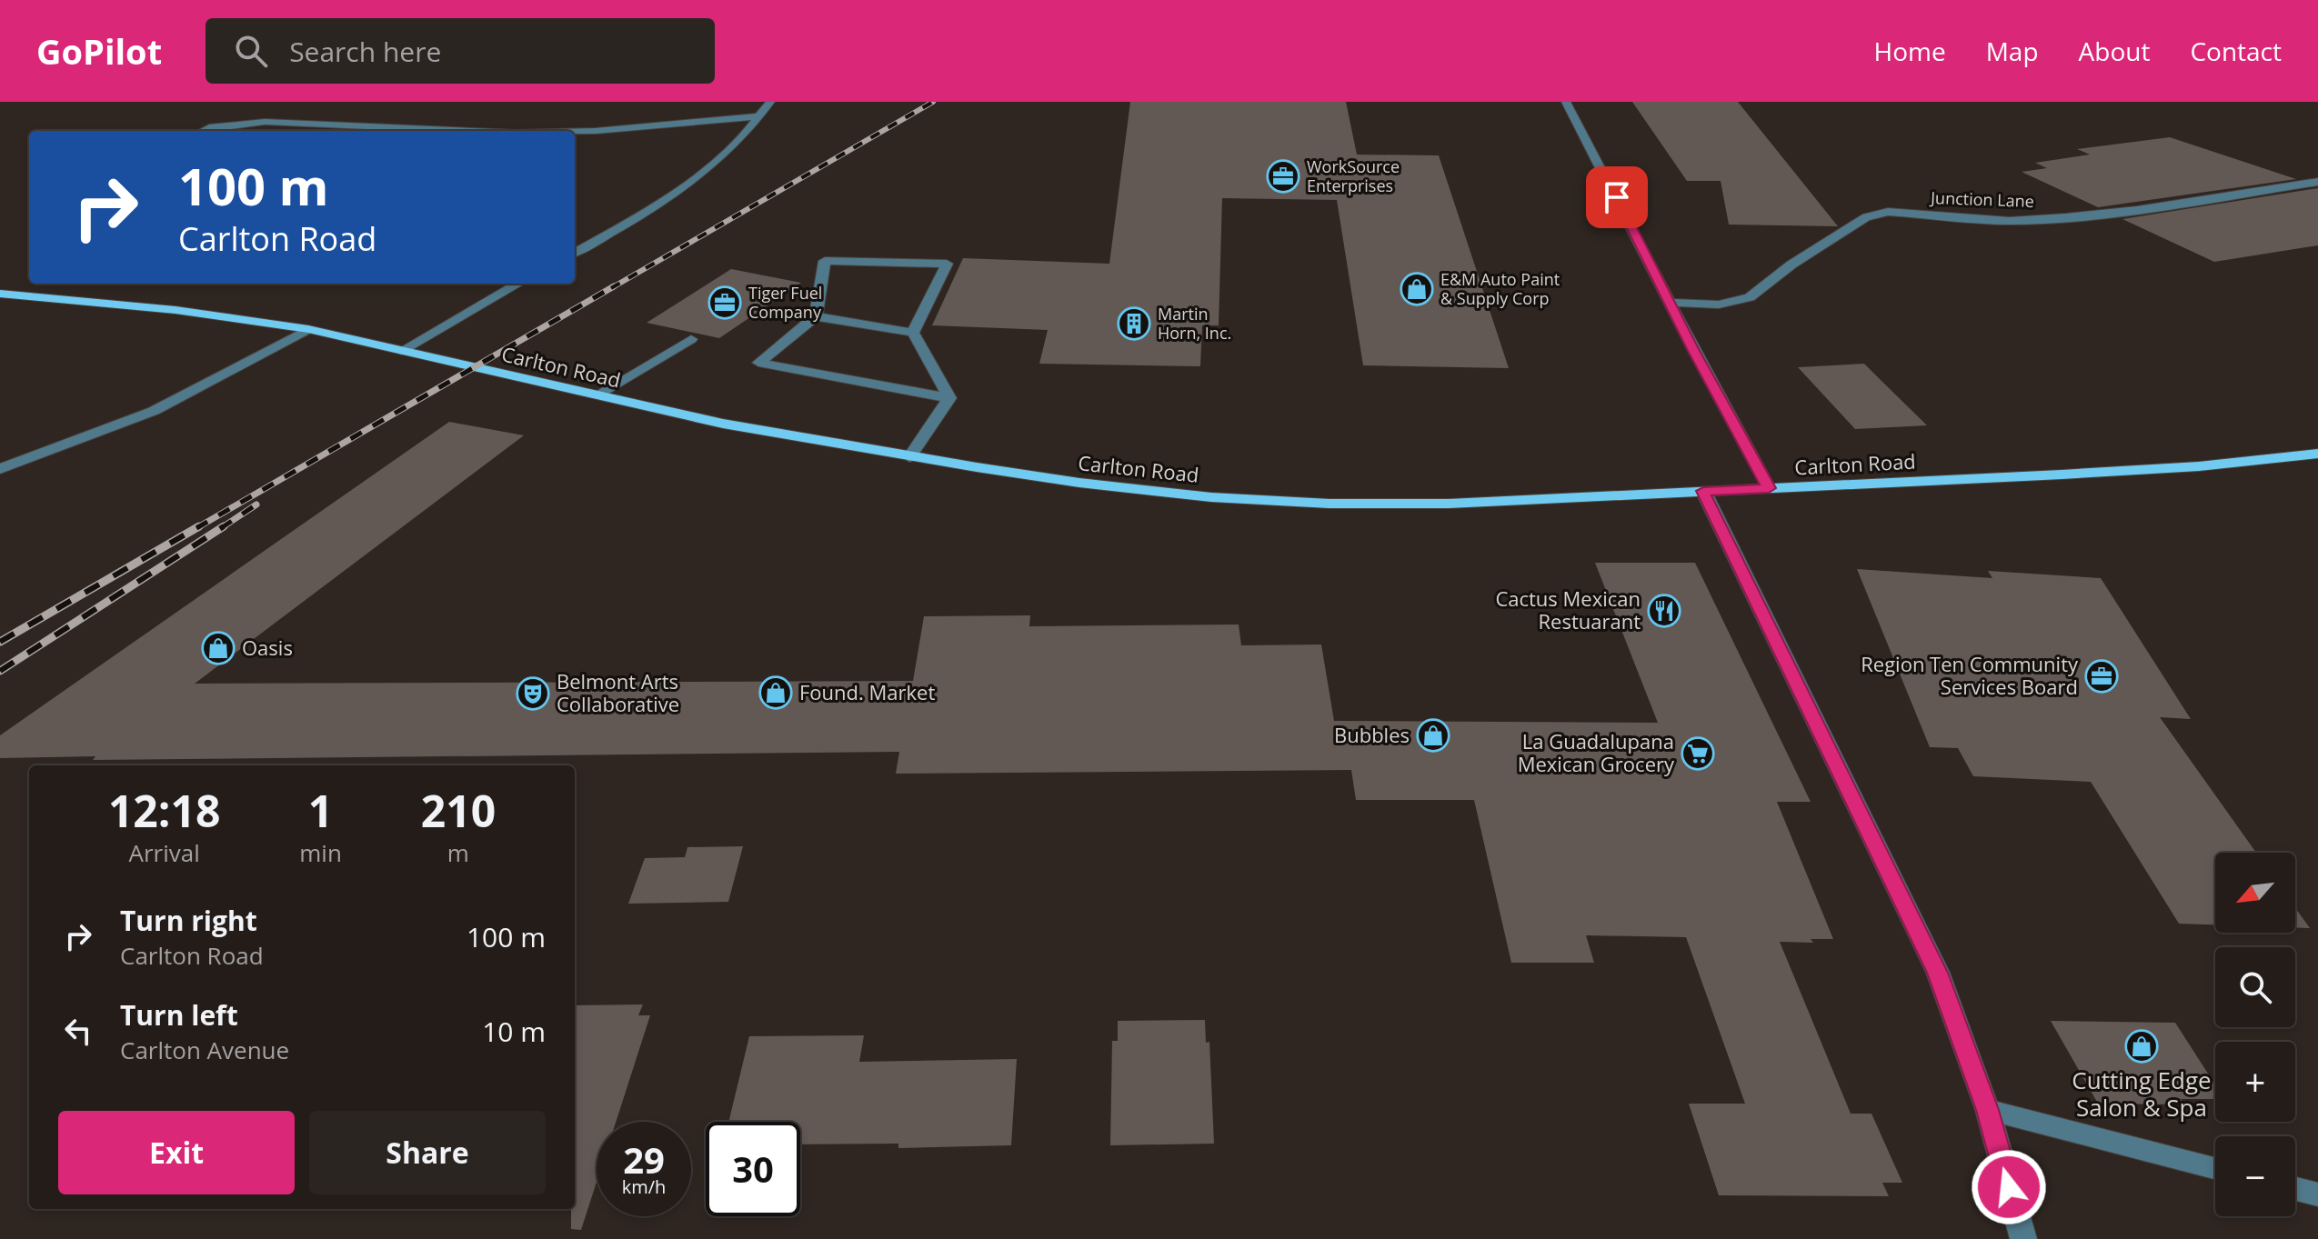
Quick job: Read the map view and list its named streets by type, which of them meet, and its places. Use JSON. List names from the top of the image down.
{
  "streets": {
    "main road": ["Carlton Road"],
    "street": ["Junction Lane"]
  },
  "places": {
    "office": ["WorkSource Enterprises", "Tiger Fuel Company", "Region Ten Community Services Board"],
    "shop": [
      "E&M Auto Paint & Supply Corp",
      "Oasis",
      "Found. Market",
      "Bubbles",
      "Cutting Edge Salon & Spa"
    ],
    "building": ["Martin Horn, Inc."],
    "restaurant": ["Cactus Mexican Restuarant"],
    "theatre": ["Belmont Arts Collaborative"],
    "supermarket": ["La Guadalupana Mexican Grocery"]
  },
  "north": "bottom left",
  "page": {
    "header": "GoPilot",
    "search": "Search here",
    "nav": [
      "Home",
      "Map",
      "About",
      "Contact"
    ],
    "turn": ["100 m", "Carlton Road"],
    "eta": [
      "12:18",
      "Arrival",
      "1",
      "min",
      "210",
      "m"
    ],
    "map_buttons": ["+", "−"],
    "list": [
      {
        "name": "Turn right",
        "note": "Carlton Road",
        "value": "100 m"
      },
      {
        "name": "Turn left",
        "note": "Carlton Avenue",
        "value": "10 m"
      }
    ],
    "buttons": ["Exit", "Share"],
    "speed": "29 km/h",
    "limit": "30"
  }
}
